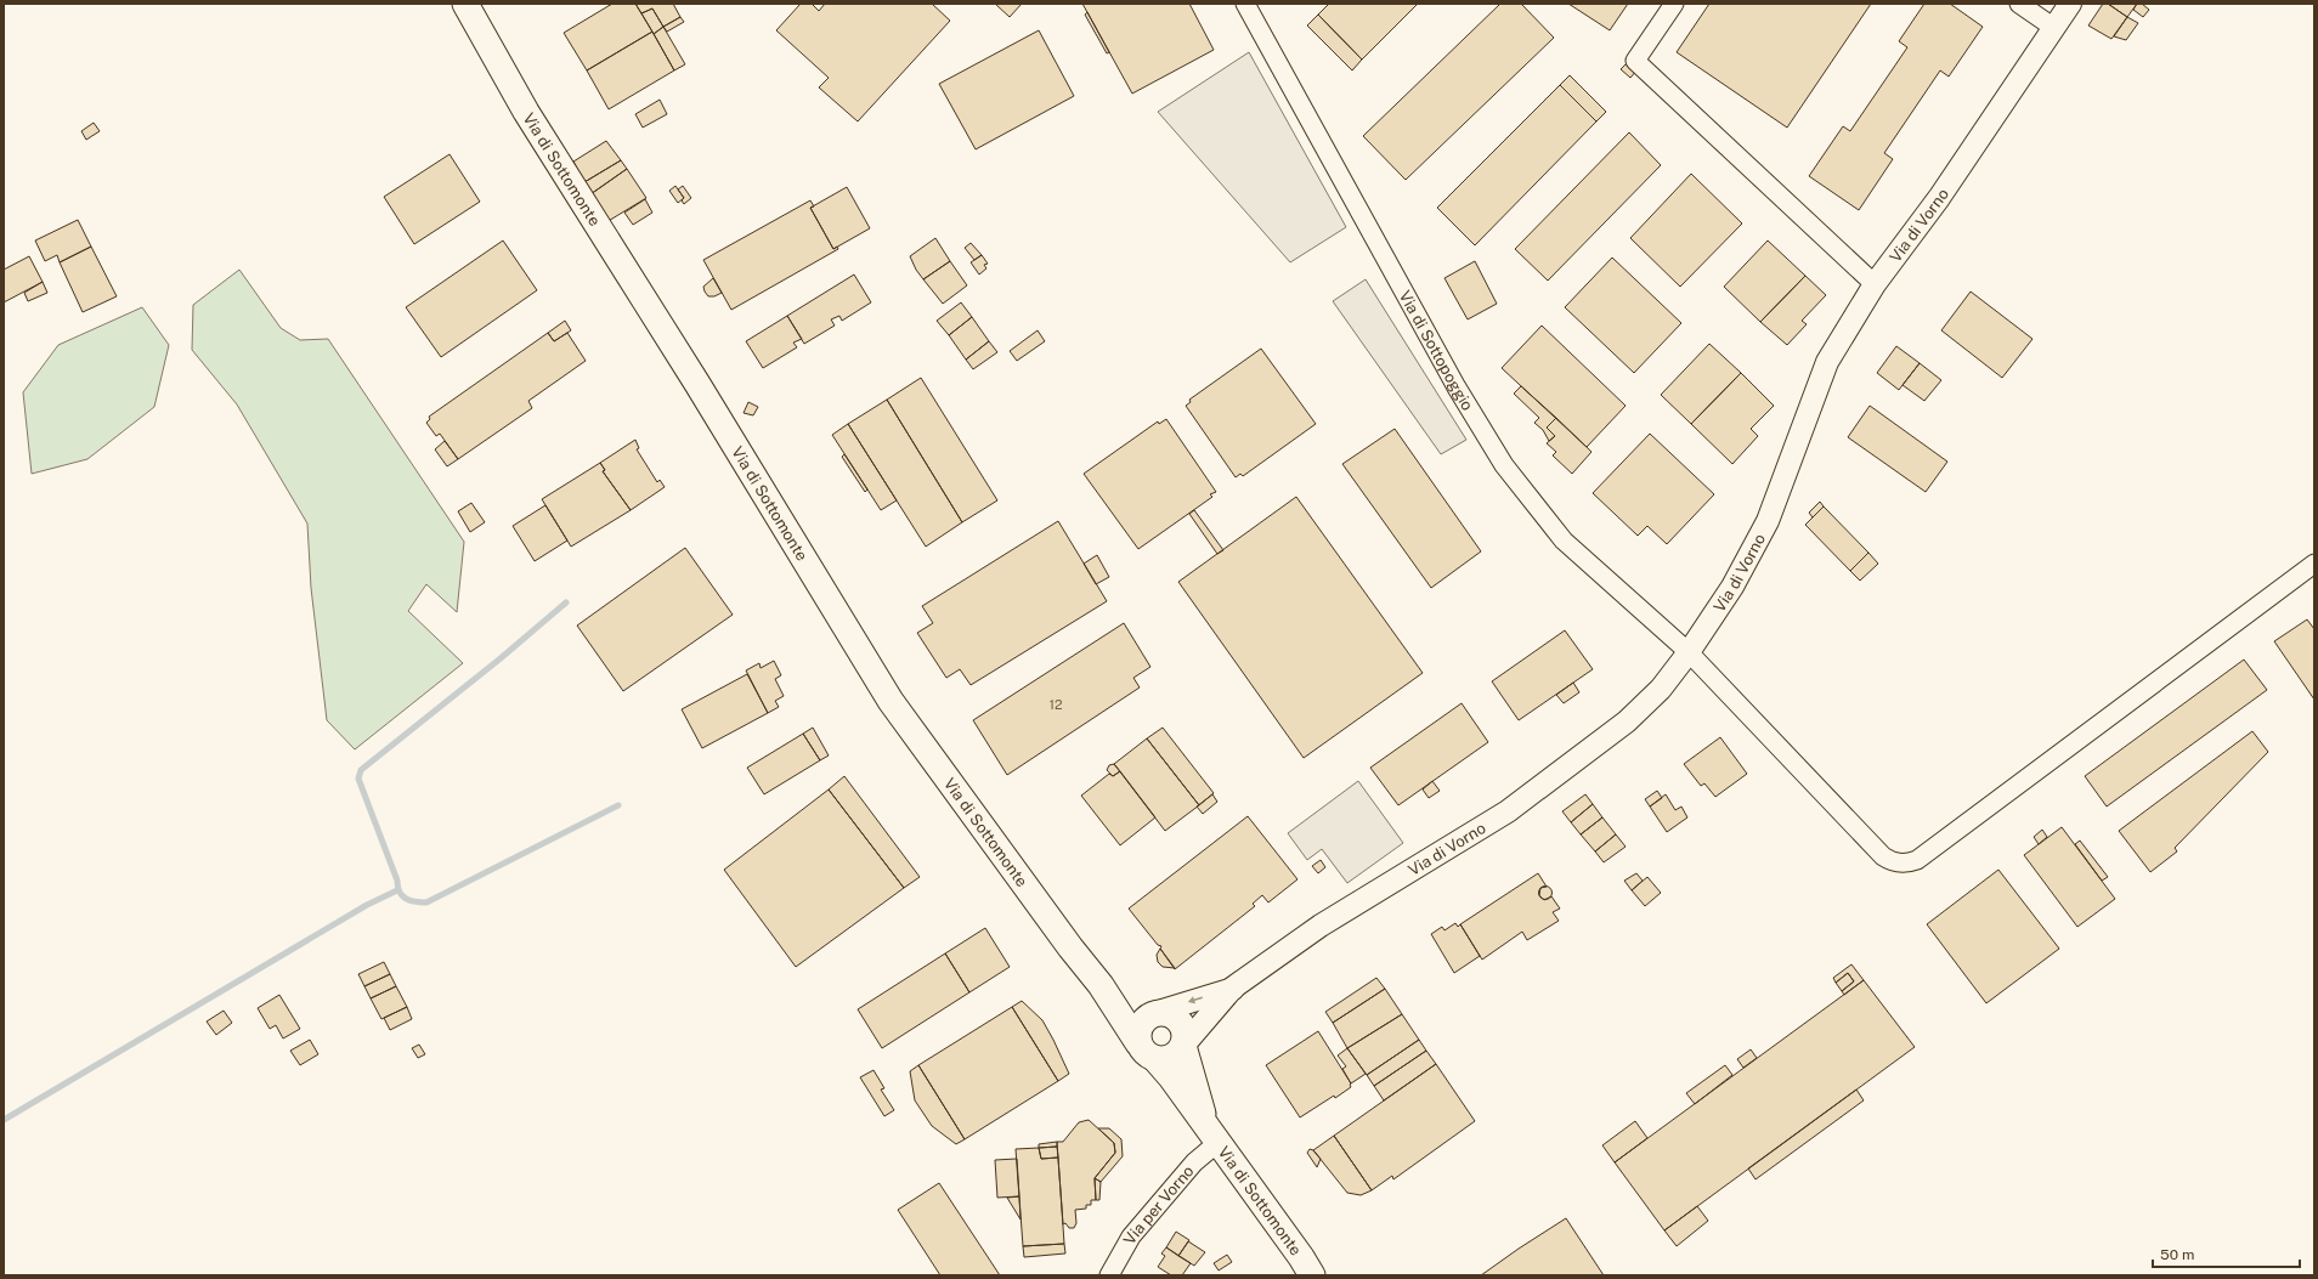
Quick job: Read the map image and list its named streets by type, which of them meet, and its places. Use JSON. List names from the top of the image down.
{
  "streets": {
    "main road": ["Via di Sottomonte"],
    "street": ["Via di Vorno", "Via di Sottopoggio", "Via per Vorno"]
  },
  "crossings": [
    ["Via di Sottomonte", "Via di Vorno"],
    ["Via di Sottomonte", "Via per Vorno"],
    ["Via di Vorno", "Via di Sottopoggio"]
  ],
  "house_numbers": ["12"],
  "scale_bar": "50 m"
}
